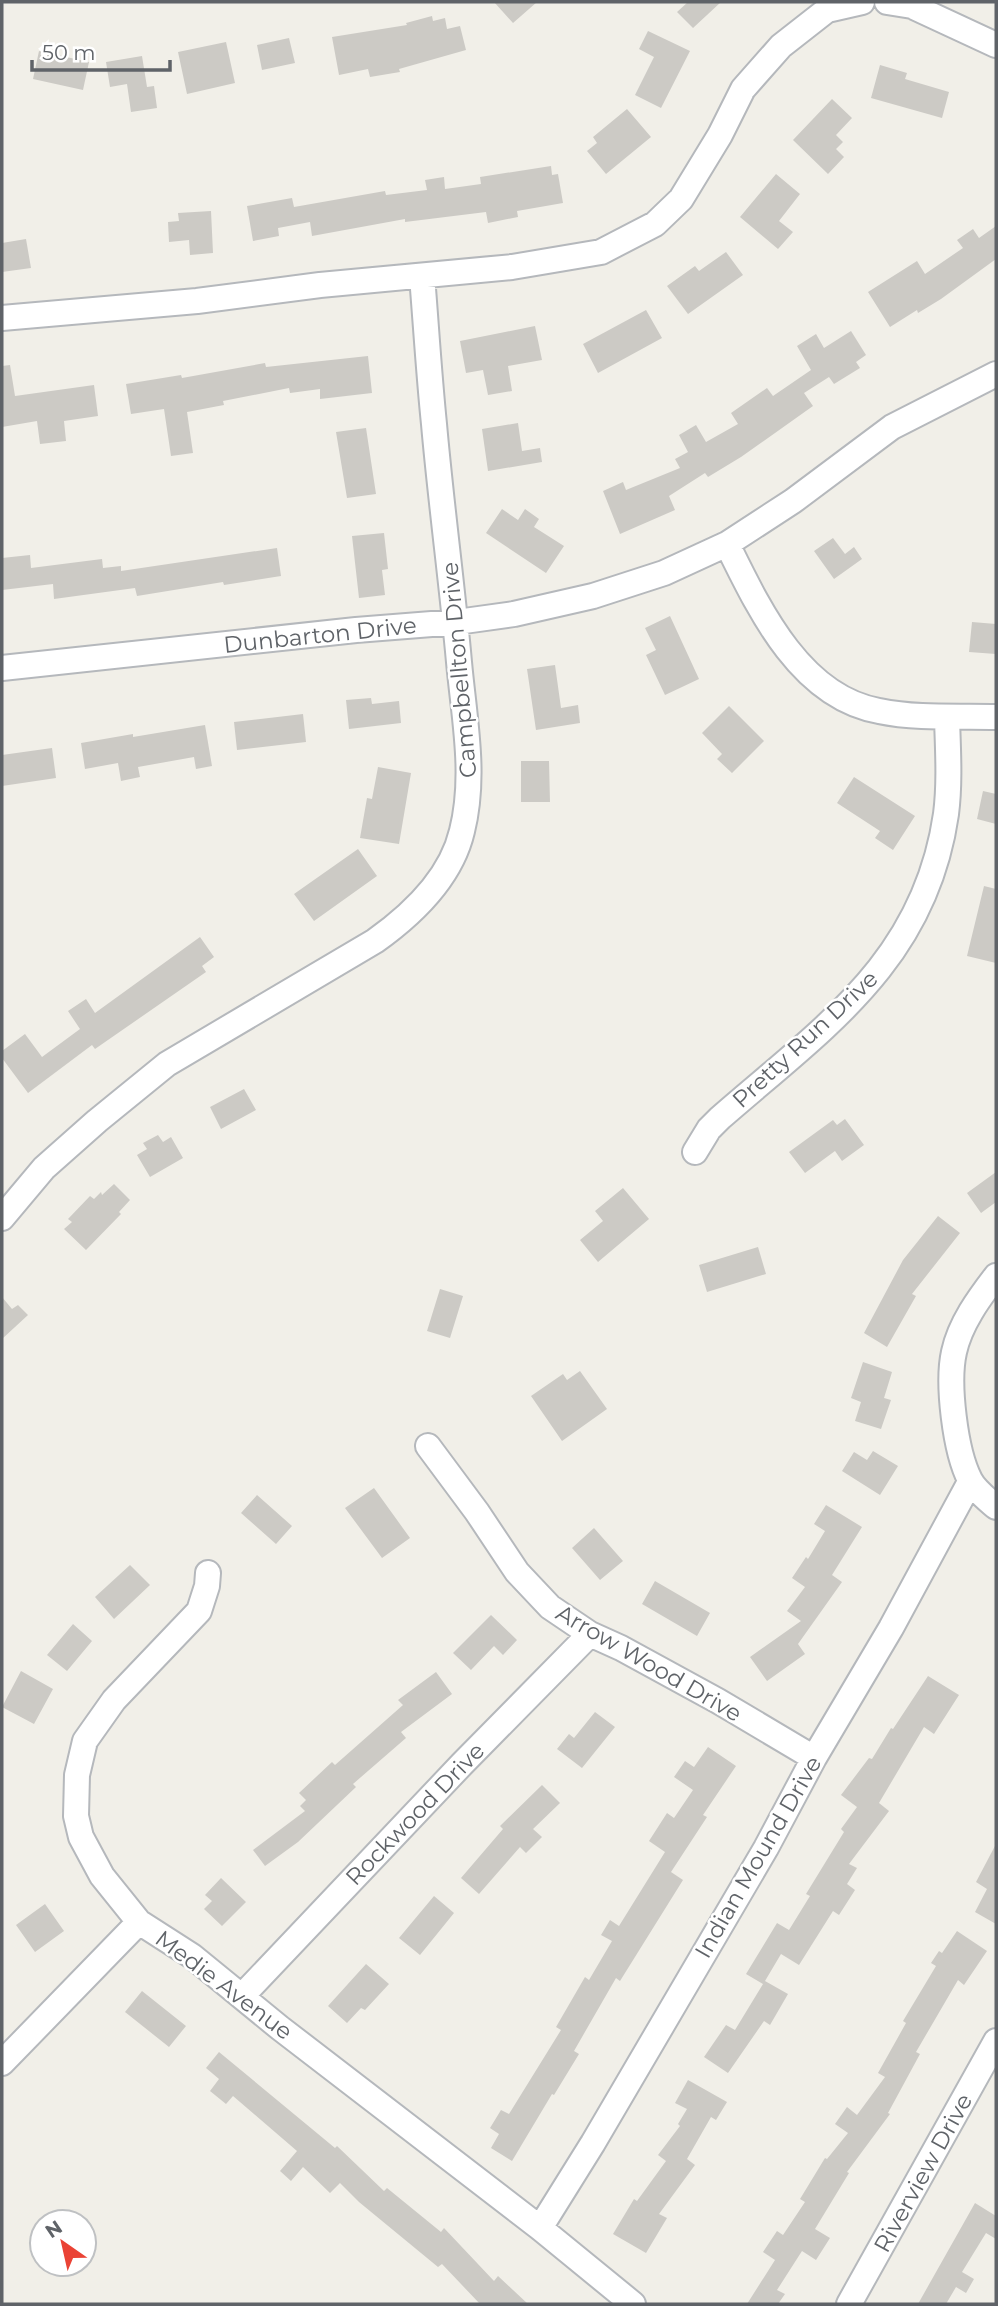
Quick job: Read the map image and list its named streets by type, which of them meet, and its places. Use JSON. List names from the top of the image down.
{
  "streets": {
    "street": [
      "Dunbarton Drive",
      "Campbellton Drive",
      "Pretty Run Drive",
      "Arrow Wood Drive",
      "Rockwood Drive",
      "Indian Mound Drive",
      "Medie Avenue",
      "Riverview Drive"
    ]
  },
  "crossings": [
    ["Dunbarton Drive", "Campbellton Drive"],
    ["Arrow Wood Drive", "Rockwood Drive"],
    ["Arrow Wood Drive", "Indian Mound Drive"],
    ["Rockwood Drive", "Medie Avenue"],
    ["Indian Mound Drive", "Medie Avenue"]
  ],
  "scale_bar": "50 m",
  "north": "top left"
}
